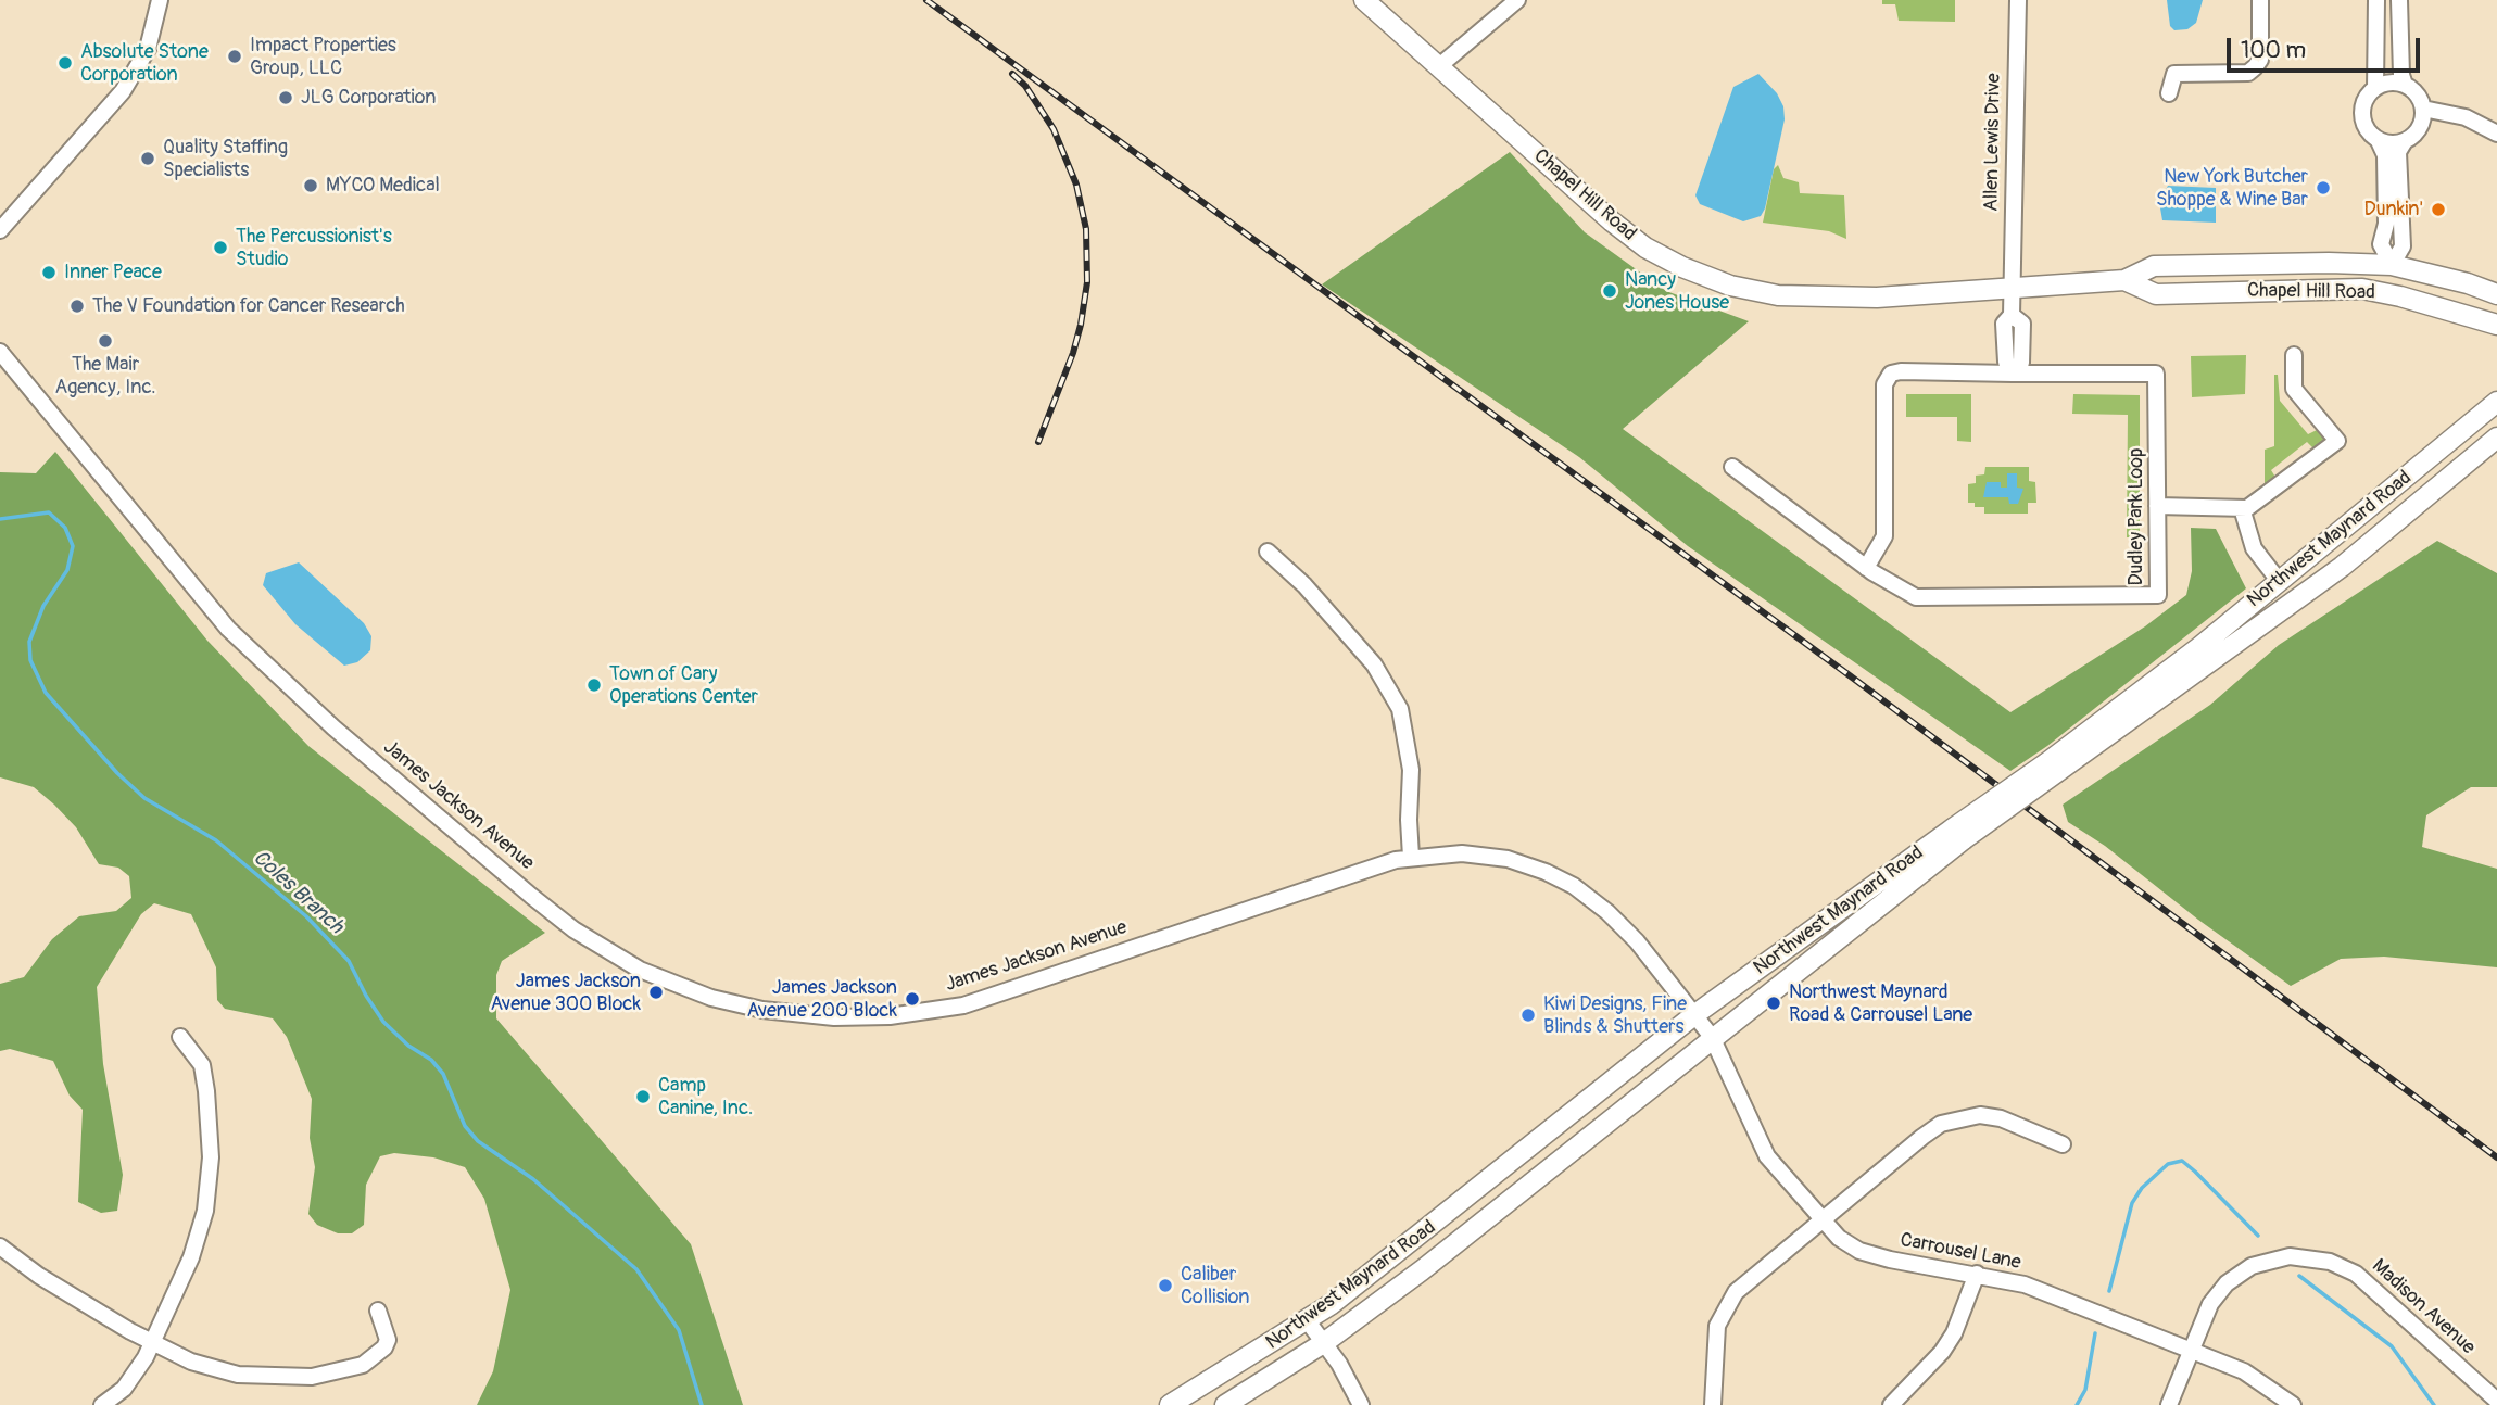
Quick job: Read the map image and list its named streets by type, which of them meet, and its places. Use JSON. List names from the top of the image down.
{
  "streets": {
    "main road": ["Chapel Hill Road", "Northwest Maynard Road"],
    "street": [
      "Allen Lewis Drive",
      "Dudley Park Loop",
      "James Jackson Avenue",
      "Carrousel Lane",
      "Madison Avenue"
    ]
  },
  "crossings": [
    ["Allen Lewis Drive", "Chapel Hill Road"],
    ["Allen Lewis Drive", "Dudley Park Loop"],
    ["Northwest Maynard Road", "James Jackson Avenue"],
    ["Northwest Maynard Road", "Carrousel Lane"],
    ["James Jackson Avenue", "Carrousel Lane"],
    ["Carrousel Lane", "Madison Avenue"]
  ],
  "water": ["Coles Branch"],
  "places": [
    "Impact Properties Group, LLC",
    "Absolute Stone Corporation",
    "JLG Corporation",
    "Quality Staffing Specialists",
    "MYCO Medical",
    "New York Butcher Shoppe & Wine Bar",
    "Dunkin'",
    "The Percussionist's Studio",
    "Inner Peace",
    "Nancy Jones House",
    "The V Foundation for Cancer Research",
    "The Mair Agency, Inc.",
    "Town of Cary Operations Center",
    "James Jackson Avenue 300 Block",
    "James Jackson Avenue 200 Block",
    "Northwest Maynard Road & Carrousel Lane",
    "Kiwi Designs, Fine Blinds & Shutters",
    "Camp Canine, Inc.",
    "Caliber Collision"
  ],
  "scale_bar": "100 m"
}
